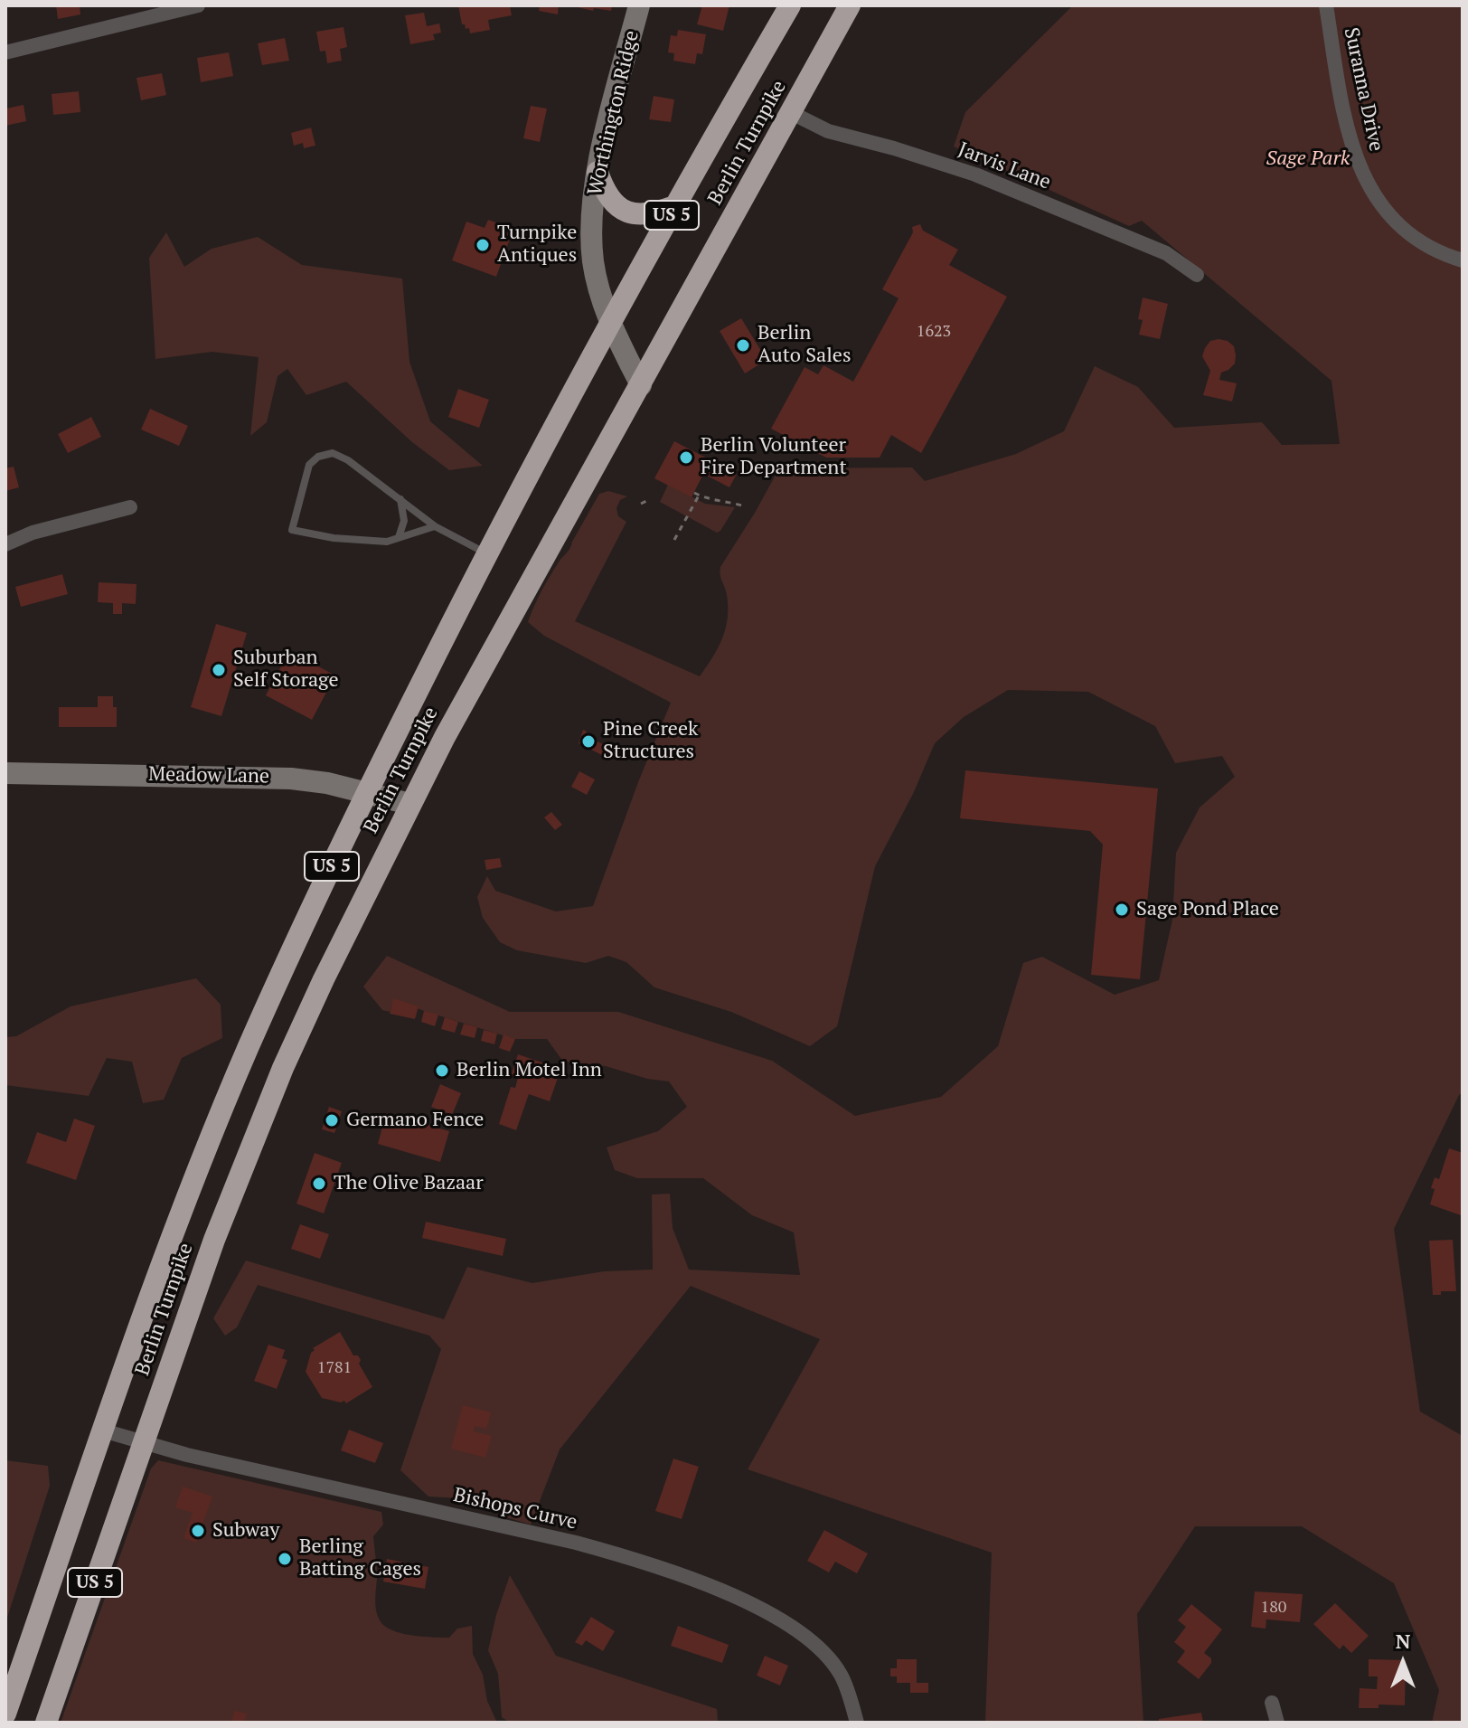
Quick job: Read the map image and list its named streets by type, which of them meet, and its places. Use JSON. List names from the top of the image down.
{
  "streets": {
    "highway": ["Berlin Turnpike", "US 5"],
    "street": [
      "Suranna Drive",
      "Worthington Ridge",
      "Jarvis Lane",
      "Meadow Lane",
      "Bishops Curve"
    ]
  },
  "crossings": [
    ["Worthington Ridge", "Berlin Turnpike"],
    ["Berlin Turnpike", "Jarvis Lane"],
    ["Berlin Turnpike", "Meadow Lane"],
    ["Berlin Turnpike", "Bishops Curve"]
  ],
  "parks": ["Sage Park"],
  "places": [
    "Turnpike Antiques",
    "Berlin Auto Sales",
    "Berlin Volunteer Fire Department",
    "Suburban Self Storage",
    "Pine Creek Structures",
    "Sage Pond Place",
    "Berlin Motel Inn",
    "Germano Fence",
    "The Olive Bazaar",
    "Subway",
    "Berling Batting Cages"
  ],
  "house_numbers": ["1623", "1781", "180"],
  "north": "top"
}
